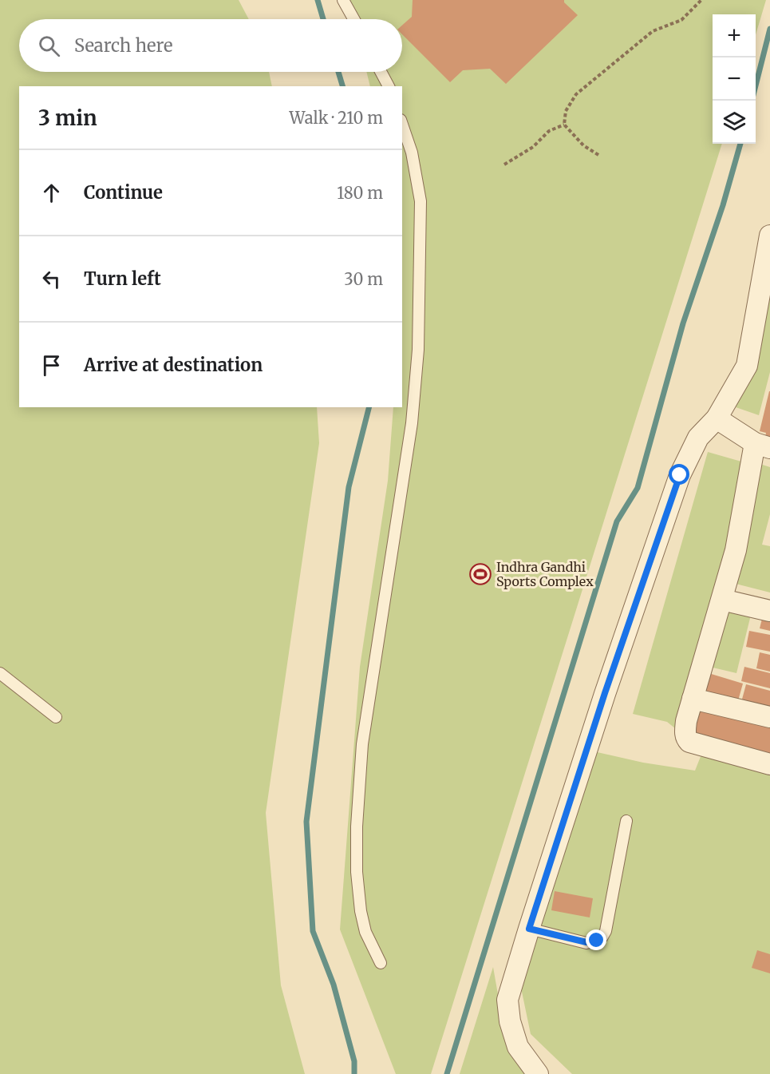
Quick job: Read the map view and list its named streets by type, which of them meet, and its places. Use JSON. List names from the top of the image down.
{
  "places": {
    "sports": ["Indhra Gandhi Sports Complex"]
  },
  "page": {
    "map_buttons": ["+", "−"],
    "search": "Search here",
    "heading": ["3 min", "Walk · 210 m"],
    "list": [
      ["Continue", "180 m"],
      ["Turn left", "30 m"],
      "Arrive at destination"
    ]
  }
}
